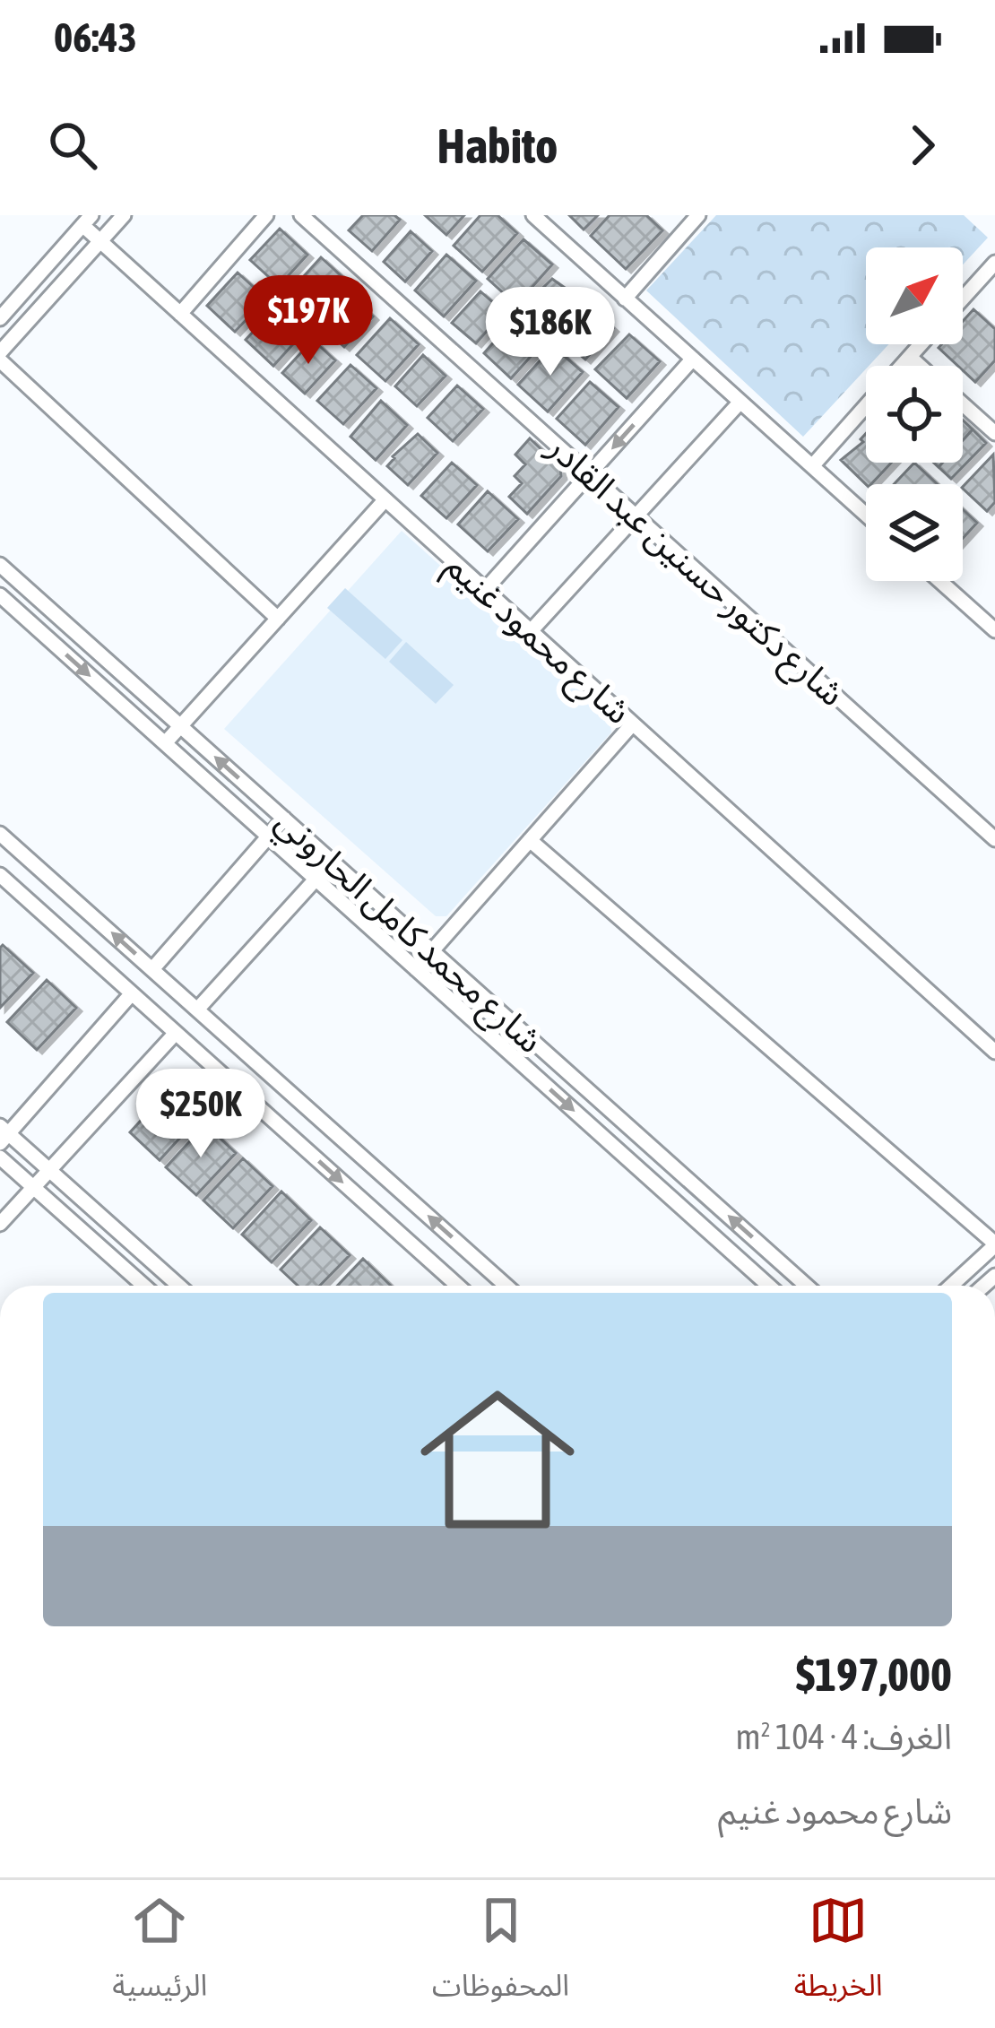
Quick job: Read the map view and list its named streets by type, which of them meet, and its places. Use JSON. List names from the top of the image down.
{
  "streets": {
    "street": ["شارع دكتور حسنين عبد القادر", "شارع محمود غنيم", "شارع محمد كامل الحاروني"]
  },
  "north": "top right",
  "page": {
    "status": "06:43",
    "header": "Habito",
    "price": ["$197K", "$186K", "$250K"],
    "list": [
      {
        "name": "$197,000",
        "note": "الغرف: 4 · 104 m² · شارع محمود غنيم"
      }
    ],
    "tabs": ["الخريطة", "المحفوظات", "الرئيسية"]
  }
}
